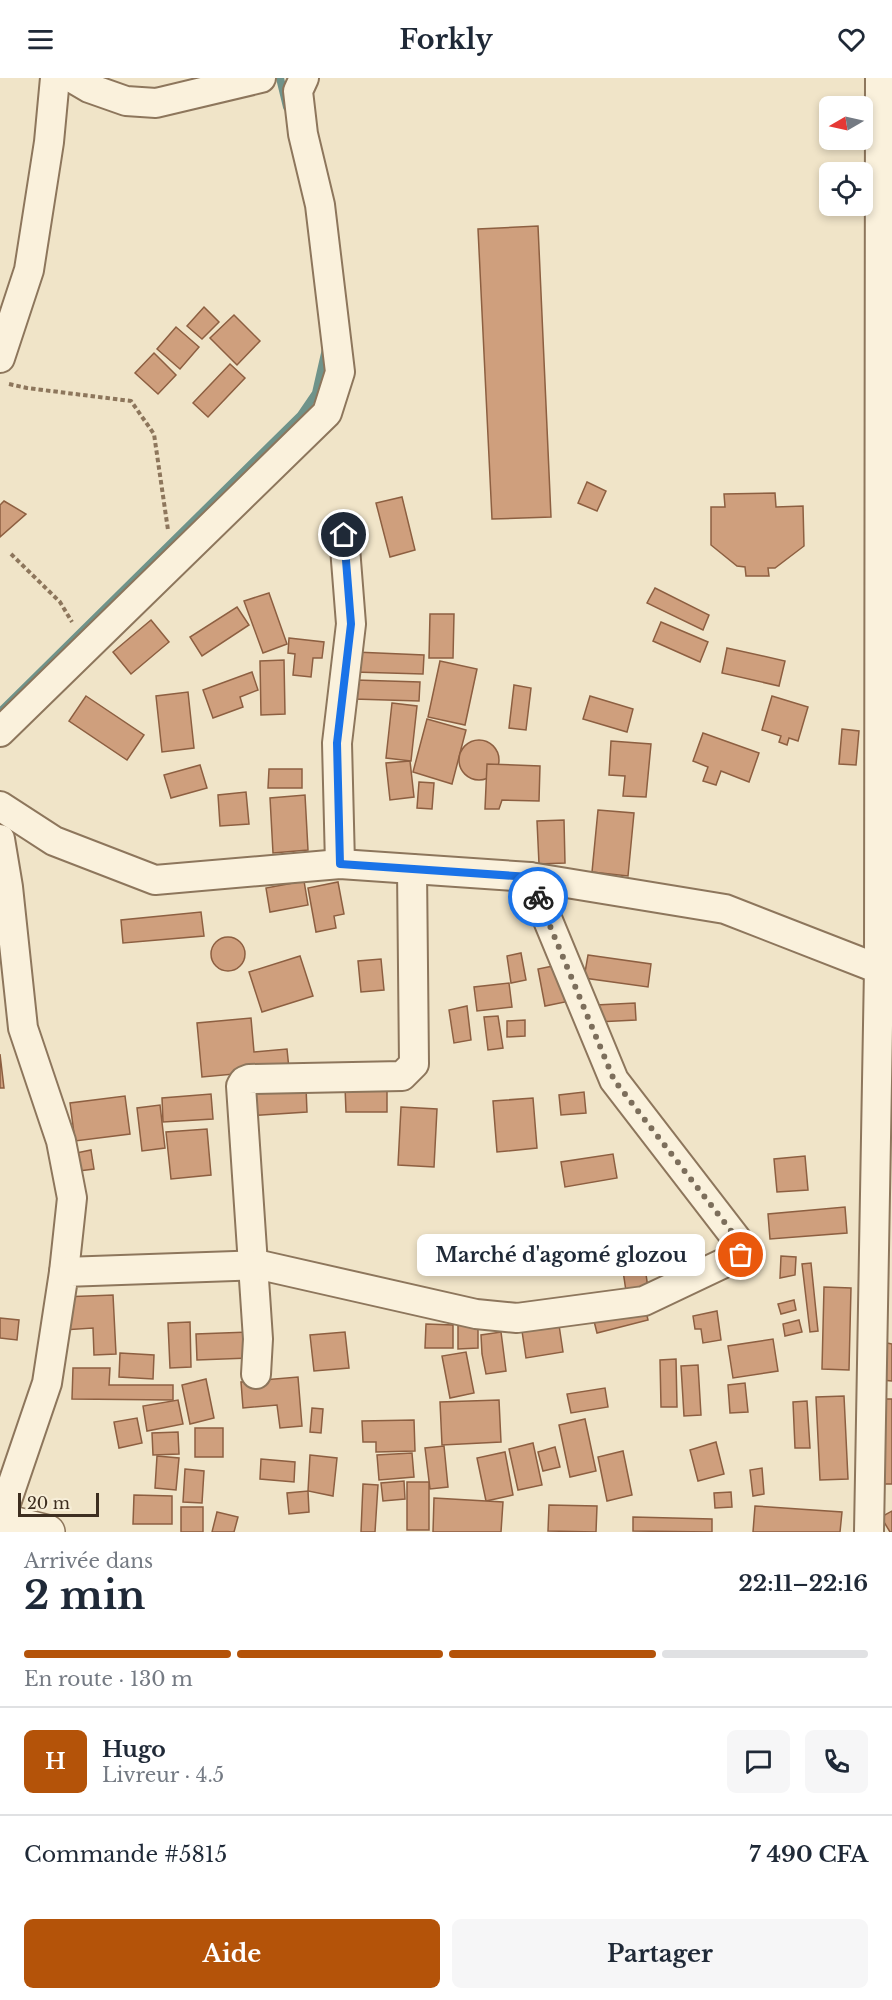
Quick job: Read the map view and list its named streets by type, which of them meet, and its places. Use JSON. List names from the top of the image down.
{
  "places": ["Marché d'agomé glozou"],
  "scale_bar": "20 m",
  "north": "left",
  "page": {
    "header": "Forkly",
    "bubble": "Marché d'agomé glozou",
    "scale": "20 m",
    "heading": ["2 min", "Arrivée dans", "22:11–22:16"],
    "panel": [
      "Hugo",
      "Livreur · 4.5",
      "Commande #5815",
      "7 490 CFA"
    ],
    "bar": "En route · 130 m",
    "round": "H",
    "buttons": ["Aide", "Partager"]
  }
}
